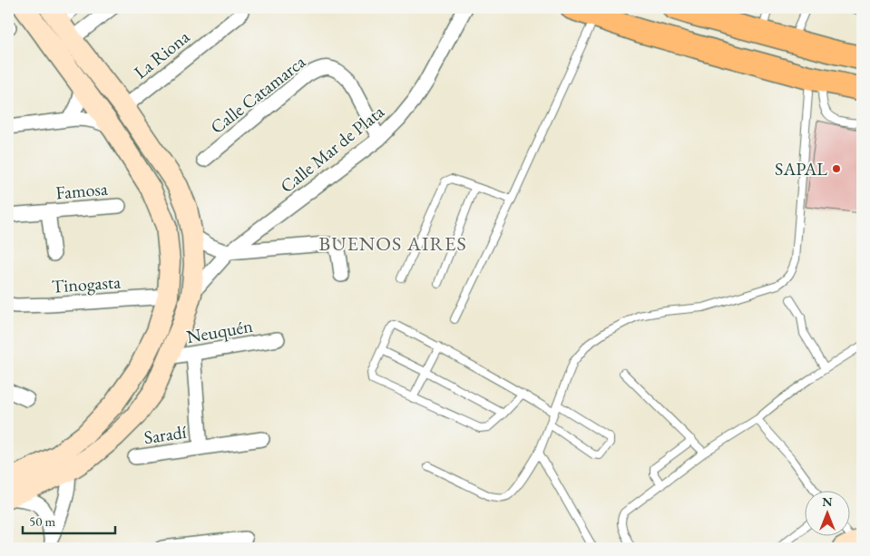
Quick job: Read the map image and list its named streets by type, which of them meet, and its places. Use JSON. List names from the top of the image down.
{
  "streets": {
    "street": [
      "La Riona",
      "Calle Catamarca",
      "Calle Mar de Plata",
      "Famosa",
      "Tinogasta",
      "Neuquén",
      "Saradí"
    ]
  },
  "crossings": [
    ["Calle Catamarca", "Calle Mar de Plata"]
  ],
  "districts": ["BUENOS AIRES"],
  "places": ["SAPAL"],
  "scale_bar": "50 m",
  "north": "top"
}
